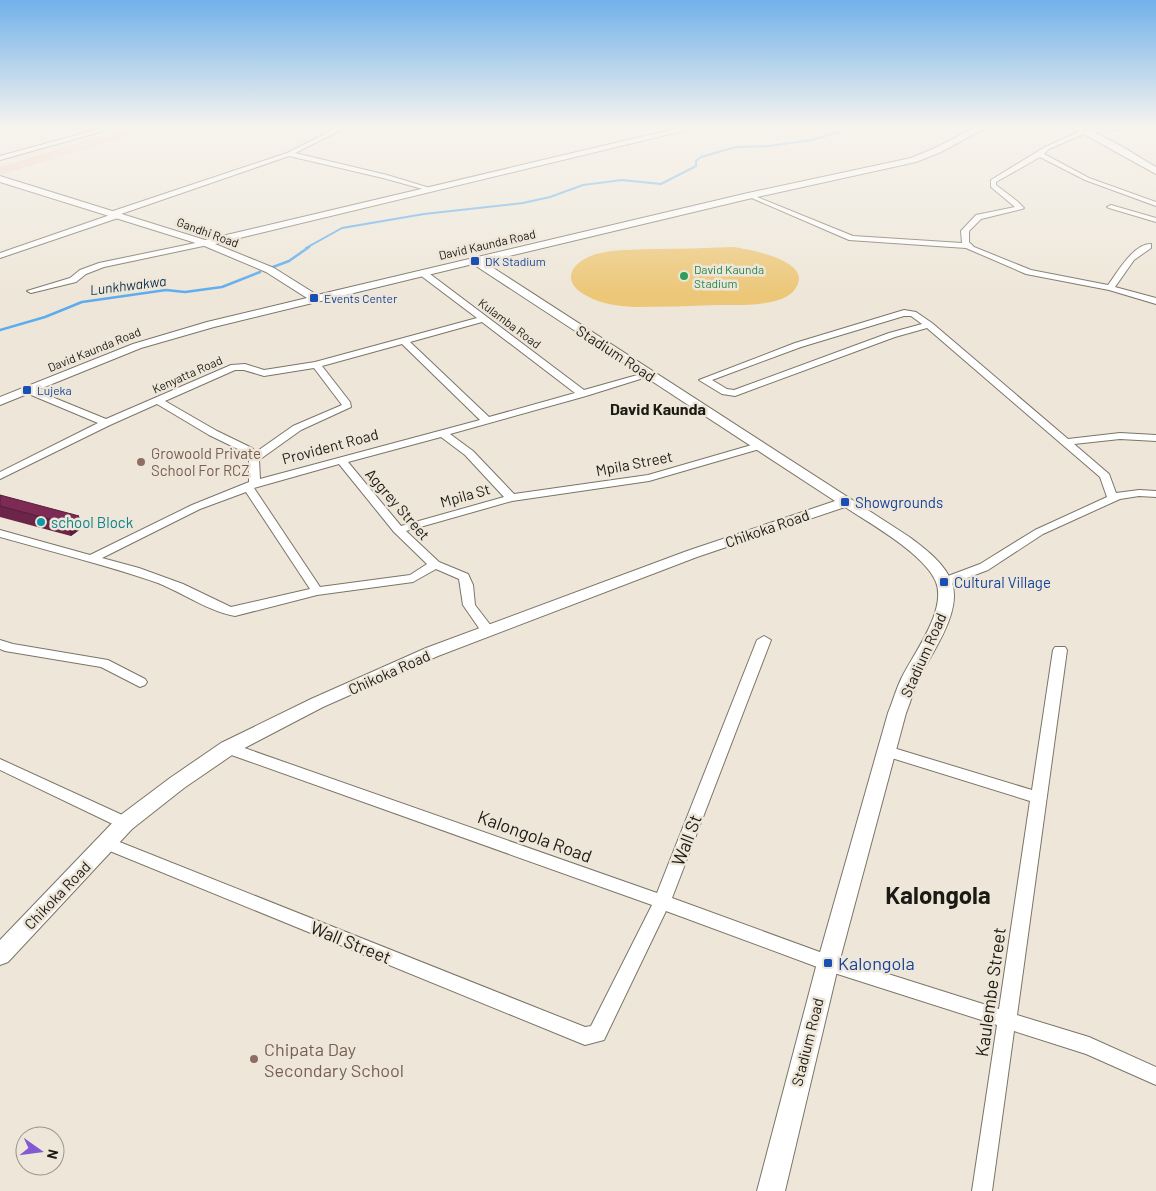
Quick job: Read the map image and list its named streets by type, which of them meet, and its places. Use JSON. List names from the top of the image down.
{
  "streets": {
    "street": [
      "Gandhi Road",
      "David Kaunda Road",
      "Kulamba Road",
      "Stadium Road",
      "Kenyatta Road",
      "Provident Road",
      "Mpila Street",
      "Mpila St",
      "Aggrey Street",
      "Chikoka Road",
      "Kalongola Road",
      "Wall St",
      "Wall Street",
      "Kaulembe Street"
    ]
  },
  "crossings": [
    ["Gandhi Road", "David Kaunda Road"],
    ["David Kaunda Road", "Kulamba Road"],
    ["David Kaunda Road", "Stadium Road"],
    ["Kulamba Road", "Kenyatta Road"],
    ["Kulamba Road", "Provident Road"],
    ["Stadium Road", "Provident Road"],
    ["Stadium Road", "Mpila Street"],
    ["Stadium Road", "Chikoka Road"],
    ["Stadium Road", "Kalongola Road"],
    ["Provident Road", "Aggrey Street"],
    ["Mpila Street", "Mpila St"],
    ["Mpila St", "Aggrey Street"],
    ["Chikoka Road", "Kalongola Road"],
    ["Chikoka Road", "Wall Street"],
    ["Kalongola Road", "Wall St"],
    ["Kalongola Road", "Kaulembe Street"],
    ["Wall St", "Wall Street"]
  ],
  "districts": ["David Kaunda", "Kalongola"],
  "water": ["Lunkhwakwa"],
  "places": {
    "transit": [
      "DK Stadium",
      "Events Center",
      "Lujeka",
      "Showgrounds",
      "Cultural Village",
      "Kalongola"
    ],
    "other": [
      "David Kaunda Stadium",
      "Growoold Private School For RCZ",
      "school Block",
      "Chipata Day Secondary School"
    ]
  },
  "north": "right"
}
